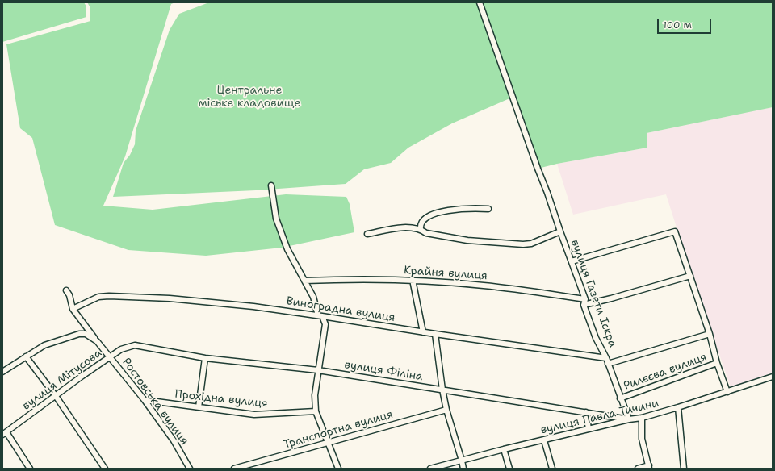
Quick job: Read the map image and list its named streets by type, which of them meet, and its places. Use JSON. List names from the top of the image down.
{
  "streets": {
    "street": [
      "Крайня вулиця",
      "вулиця Газети Іскра",
      "Виноградна вулиця",
      "вулиця Філіна",
      "Рилєєва вулиця",
      "вулиця Мітусова",
      "Прохідна вулиця",
      "Ростовська вулиця",
      "вулиця Павла Тичини",
      "Транспортна вулиця"
    ]
  },
  "crossings": [
    ["Крайня вулиця", "вулиця Газети Іскра"],
    ["вулиця Газети Іскра", "Виноградна вулиця"],
    ["вулиця Газети Іскра", "вулиця Філіна"],
    ["вулиця Газети Іскра", "Рилєєва вулиця"],
    ["вулиця Газети Іскра", "вулиця Павла Тичини"],
    ["вулиця Філіна", "вулиця Мітусова"],
    ["вулиця Філіна", "вулиця Павла Тичини"],
    ["вулиця Мітусова", "Ростовська вулиця"],
    ["Прохідна вулиця", "Ростовська вулиця"]
  ],
  "parks": ["Центральне міське кладовище"],
  "scale_bar": "100 m"
}
